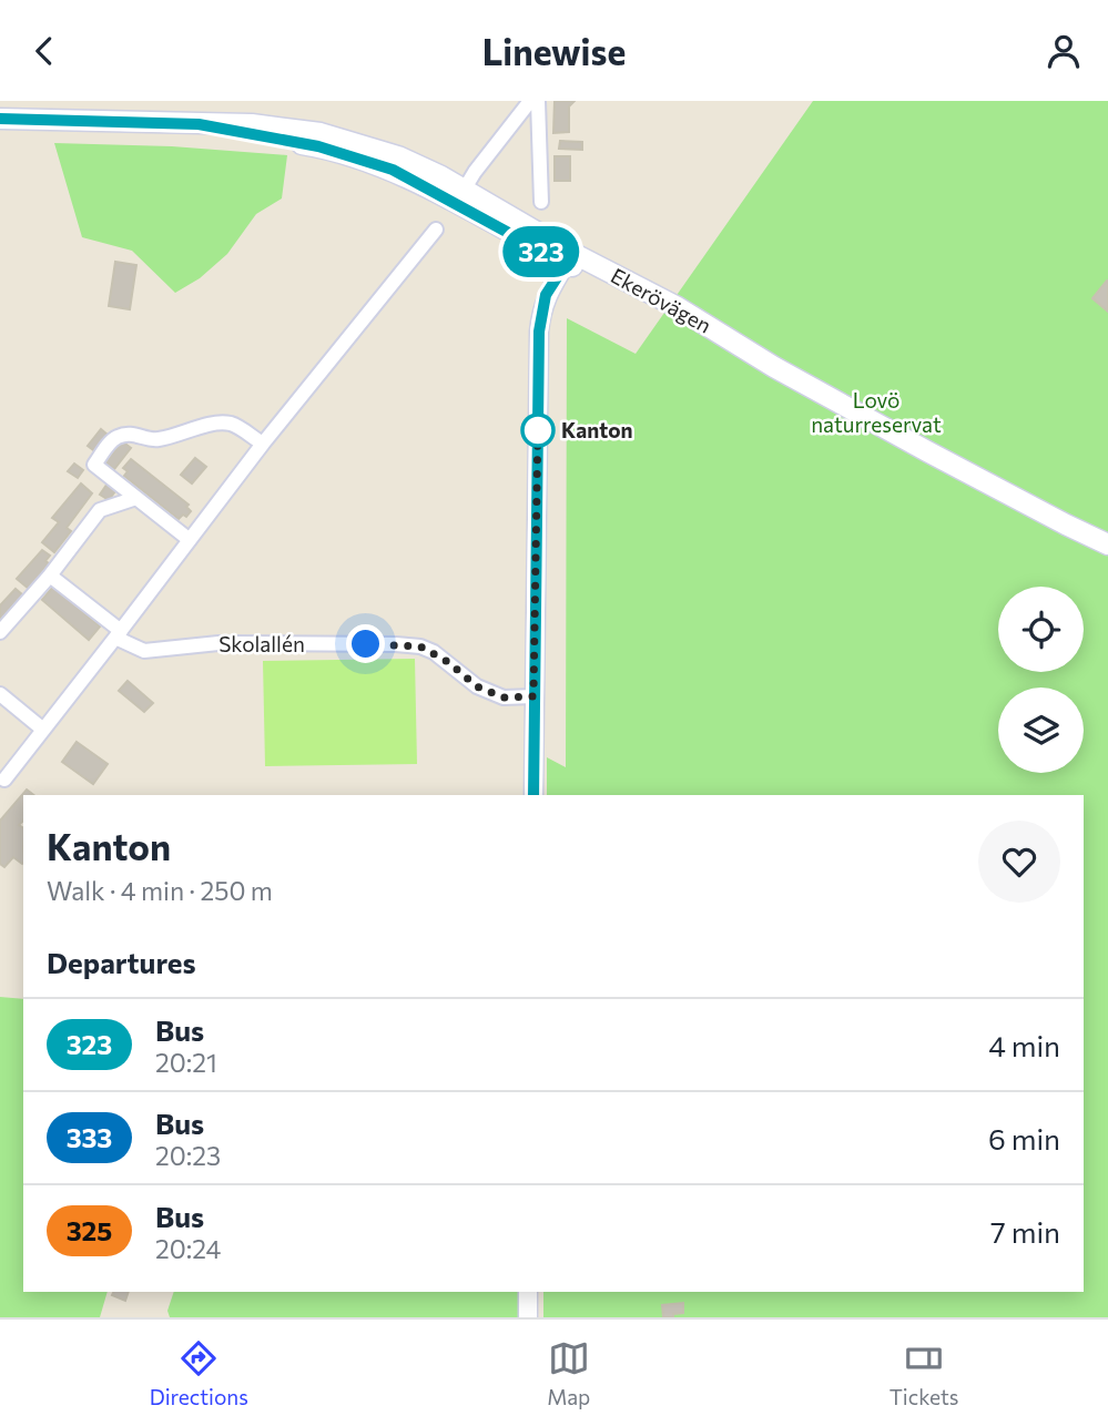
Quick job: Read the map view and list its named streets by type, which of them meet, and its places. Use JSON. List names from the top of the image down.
{
  "streets": {
    "main road": ["Ekerövägen"],
    "street": ["Skolallén"]
  },
  "parks": ["Lovö naturreservat"],
  "places": ["Kanton"],
  "lines": ["bus line 323"],
  "page": {
    "header": "Linewise",
    "on_map": "323",
    "heading": [
      ["Kanton", "Walk · 4 min · 250 m"],
      "Departures"
    ],
    "list": [
      {
        "mark": "323",
        "name": "Bus",
        "note": "20:21",
        "value": "4 min"
      },
      {
        "mark": "333",
        "name": "Bus",
        "note": "20:23",
        "value": "6 min"
      },
      {
        "mark": "325",
        "name": "Bus",
        "note": "20:24",
        "value": "7 min"
      }
    ],
    "tabs": ["Directions", "Map", "Tickets"]
  }
}
